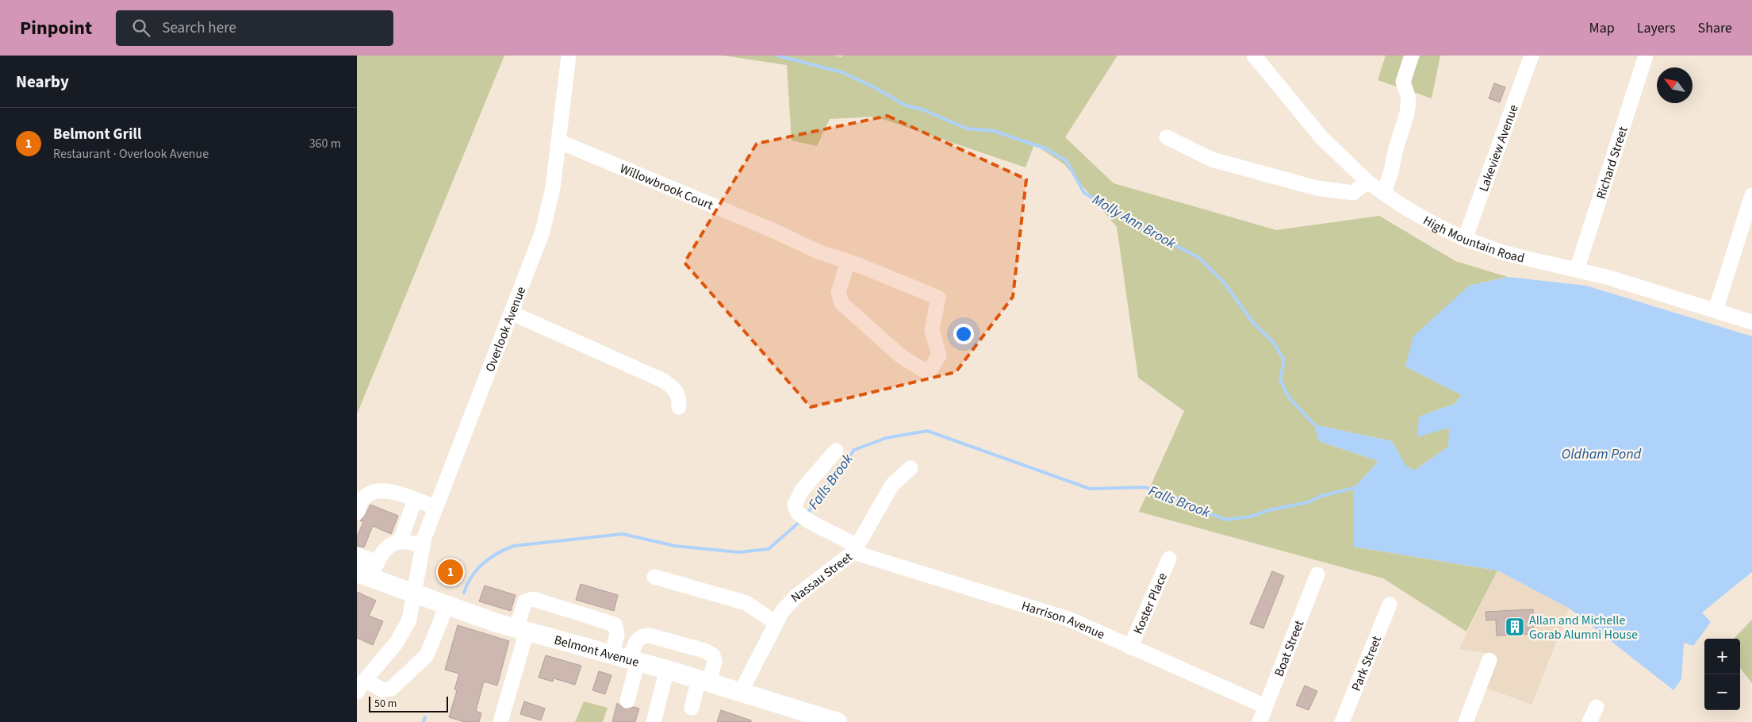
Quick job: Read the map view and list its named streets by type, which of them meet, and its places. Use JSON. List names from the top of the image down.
{
  "streets": {
    "main road": ["Belmont Avenue"],
    "street": [
      "Lakeview Avenue",
      "Richard Street",
      "Willowbrook Court",
      "High Mountain Road",
      "Overlook Avenue",
      "Nassau Street",
      "Koster Place",
      "Harrison Avenue",
      "Boat Street",
      "Park Street"
    ]
  },
  "crossings": [
    ["Lakeview Avenue", "High Mountain Road"],
    ["Richard Street", "High Mountain Road"],
    ["Willowbrook Court", "Overlook Avenue"],
    ["Overlook Avenue", "Belmont Avenue"],
    ["Nassau Street", "Harrison Avenue"],
    ["Nassau Street", "Belmont Avenue"],
    ["Koster Place", "Harrison Avenue"],
    ["Harrison Avenue", "Boat Street"]
  ],
  "water": ["Molly Ann Brook", "Oldham Pond", "Falls Brook"],
  "places": {
    "building": ["Allan and Michelle Gorab Alumni House"]
  },
  "scale_bar": "50 m",
  "north": "top left",
  "page": {
    "header": "Pinpoint",
    "search": "Search here",
    "nav": ["Map", "Layers", "Share"],
    "heading": "Nearby",
    "list": [
      {
        "mark": "1",
        "name": "Belmont Grill",
        "note": "Restaurant · Overlook Avenue",
        "value": "360 m"
      }
    ],
    "pins": "1",
    "map_buttons": ["+", "−"],
    "scale": "50 m"
  }
}
